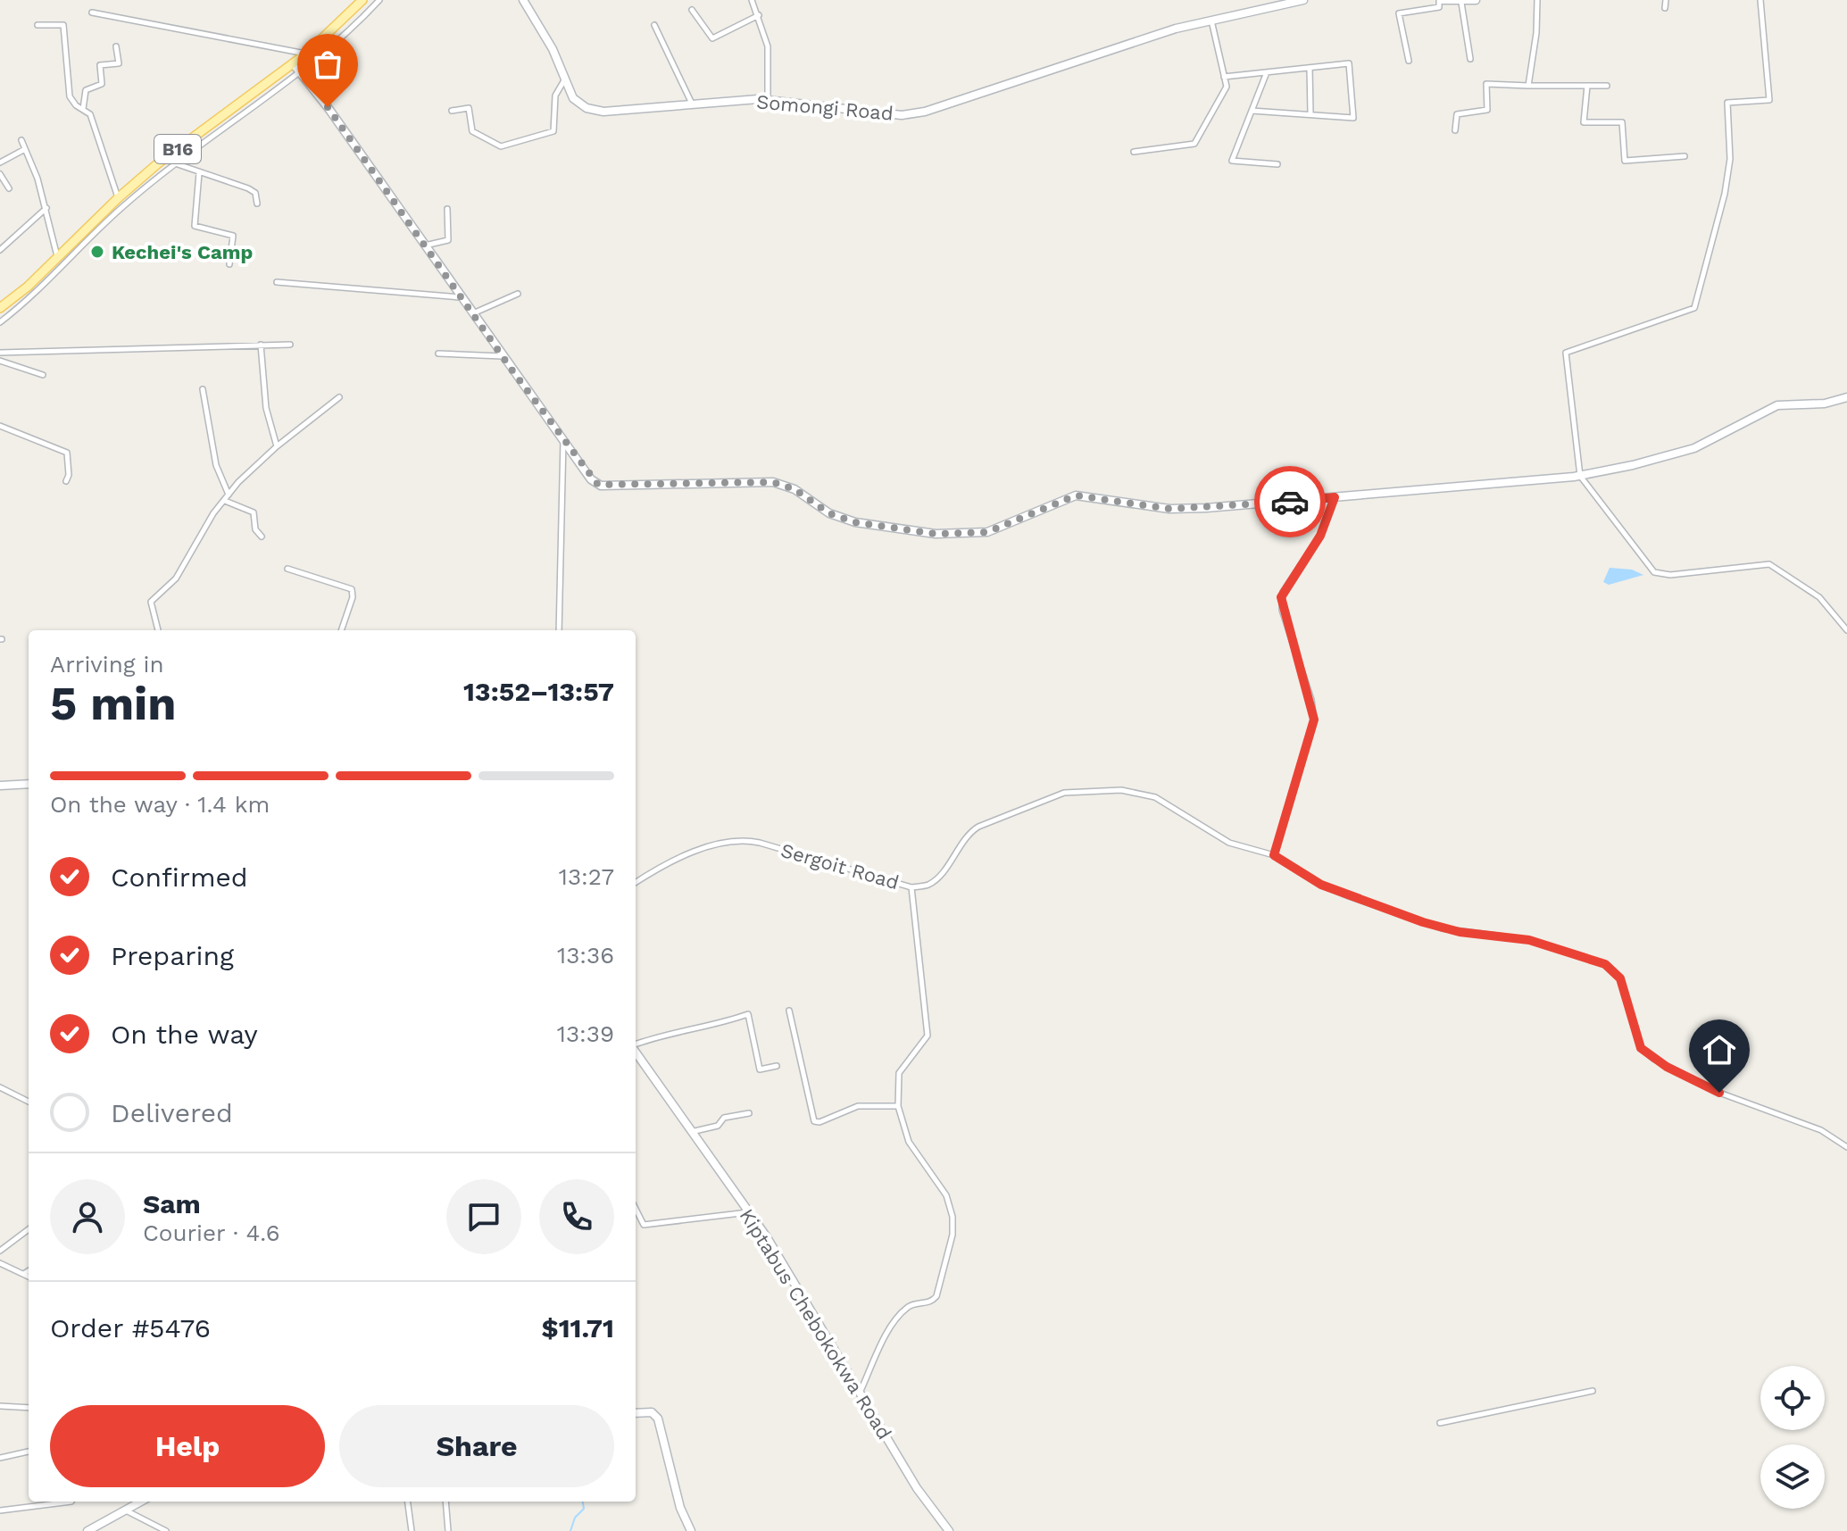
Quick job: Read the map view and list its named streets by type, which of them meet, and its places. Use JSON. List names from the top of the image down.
{
  "streets": {
    "main road": ["B16"],
    "street": ["Somongi Road", "Sergoit Road", "Kiptabus Chebokokwa Road"]
  },
  "places": ["Kechei's Camp"],
  "page": {
    "heading": ["5 min", "Arriving in", "13:52–13:57"],
    "panel": [
      "Sam",
      "Courier · 4.6",
      "Order #5476",
      "$11.71"
    ],
    "bar": "On the way · 1.4 km",
    "list": [
      ["Confirmed", "13:27"],
      ["Preparing", "13:36"],
      ["On the way", "13:39"],
      "Delivered"
    ],
    "buttons": ["Help", "Share"]
  }
}
